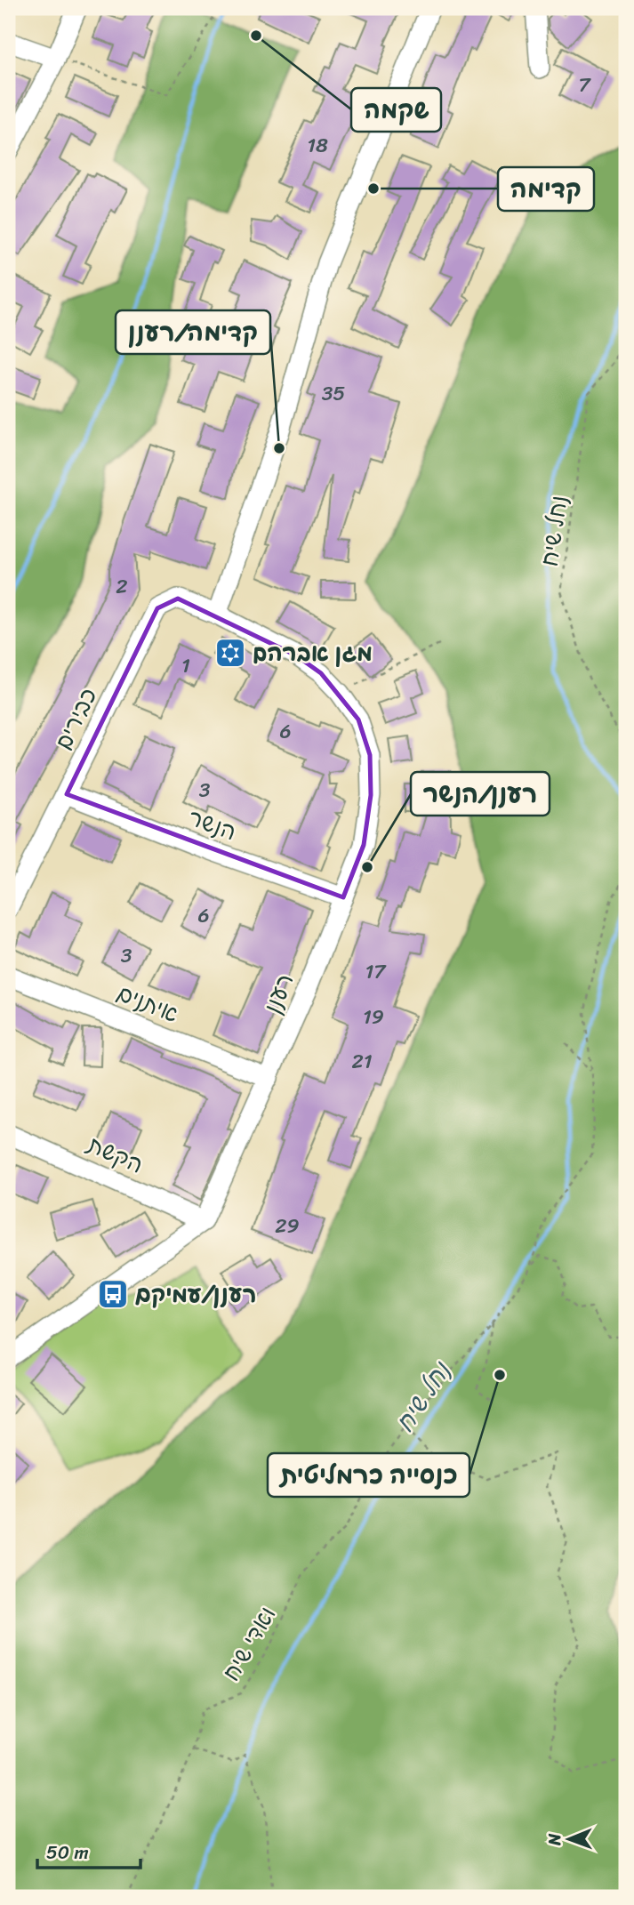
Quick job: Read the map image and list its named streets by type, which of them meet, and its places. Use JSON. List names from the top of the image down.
{
  "streets": {
    "street": [
      "כבירים",
      "הנשר",
      "רענן",
      "איתנים",
      "הקשת"
    ],
    "path": ["נחל שיח", "ואדי שיח"]
  },
  "crossings": [
    ["כבירים", "הנשר"],
    ["כבירים", "רענן"],
    ["הנשר", "רענן"],
    ["רענן", "איתנים"],
    ["רענן", "הקשת"]
  ],
  "water": ["נחל שיח"],
  "places": {
    "other": [
      "שקמה",
      "קדימה",
      "קדימה/רענן",
      "רענן/הנשר",
      "כנסייה כרמליטית"
    ],
    "synagogue": ["מגן אברהם"],
    "bus stop": ["רענן/עמיקם"]
  },
  "house_numbers": [
    "7",
    "18",
    "35",
    "2",
    "1",
    "6",
    "3",
    "6",
    "3",
    "17",
    "19",
    "21",
    "29"
  ],
  "scale_bar": "50 m",
  "north": "left"
}
